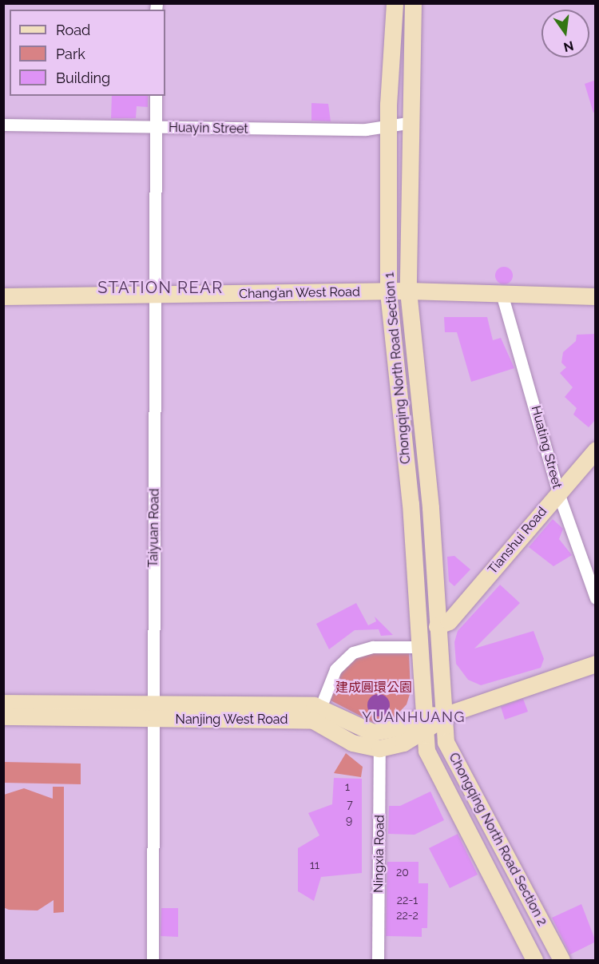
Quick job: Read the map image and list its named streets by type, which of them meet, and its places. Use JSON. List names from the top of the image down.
{
  "streets": {
    "main road": [
      "Chang’an West Road",
      "Chongqing North Road Section 1",
      "Tianshui Road",
      "Nanjing West Road",
      "Chongqing North Road Section 2"
    ],
    "street": [
      "Huayin Street",
      "Huating Street",
      "Taiyuan Road",
      "Ningxia Road"
    ]
  },
  "crossings": [
    ["Huayin Street", "Chongqing North Road Section 1"],
    ["Huayin Street", "Taiyuan Road"],
    ["Chang’an West Road", "Chongqing North Road Section 1"],
    ["Chang’an West Road", "Huating Street"],
    ["Chang’an West Road", "Taiyuan Road"],
    ["Chongqing North Road Section 1", "Tianshui Road"],
    ["Chongqing North Road Section 1", "Nanjing West Road"],
    ["Chongqing North Road Section 1", "Chongqing North Road Section 2"],
    ["Huating Street", "Tianshui Road"],
    ["Taiyuan Road", "Nanjing West Road"],
    ["Nanjing West Road", "Chongqing North Road Section 2"],
    ["Nanjing West Road", "Ningxia Road"]
  ],
  "districts": ["STATION REAR", "YUANHUANG"],
  "parks": ["建成圓環公園"],
  "house_numbers": [
    "1",
    "7",
    "9",
    "11",
    "20",
    "22-1",
    "22-2"
  ],
  "legend": ["Road", "Park", "Building"],
  "north": "bottom"
}
